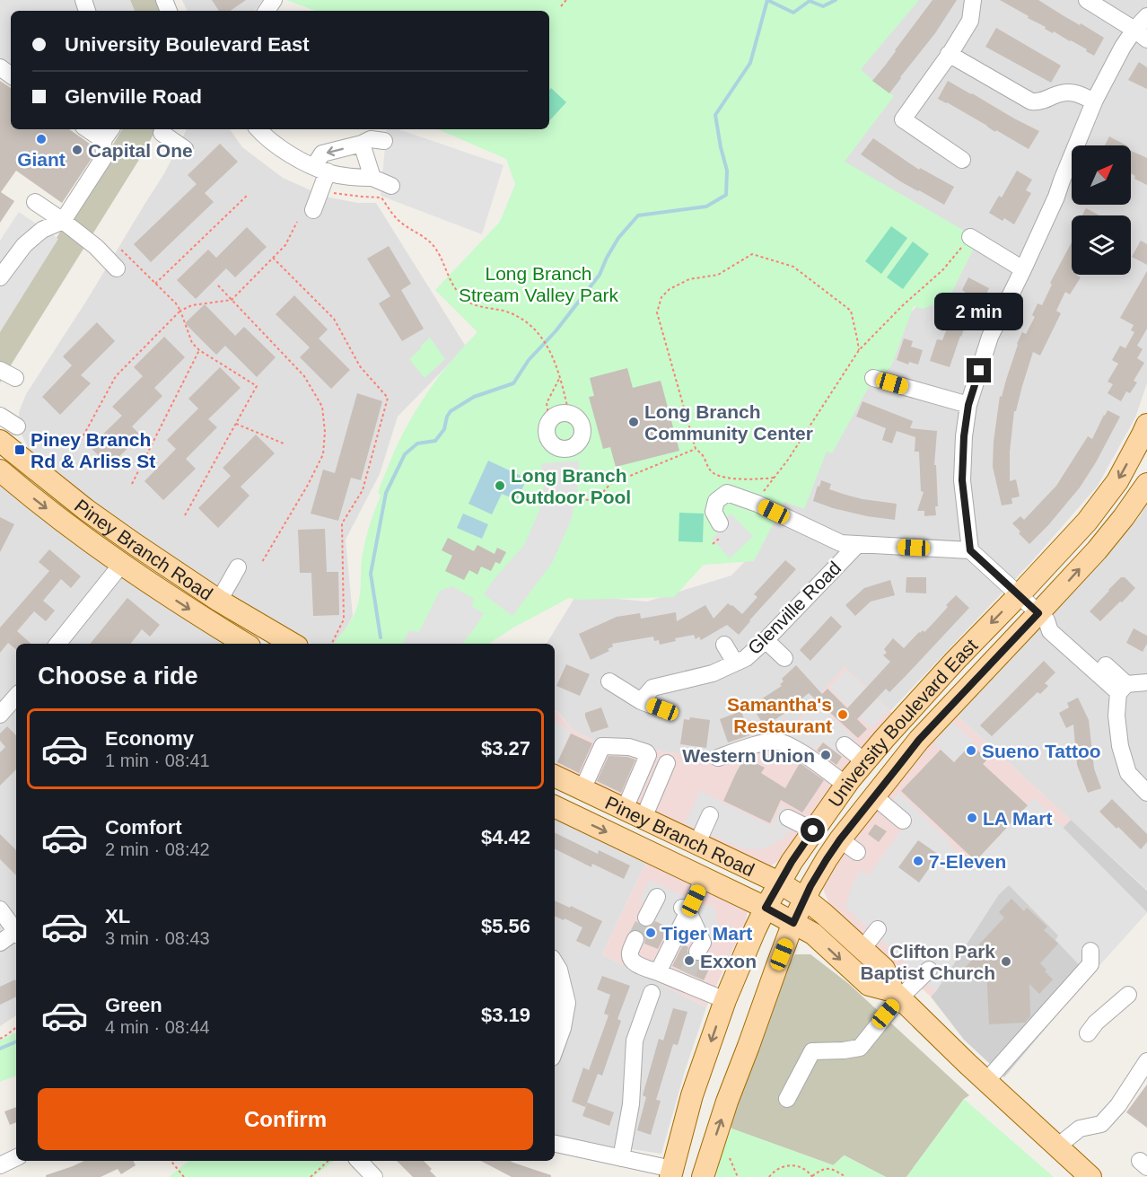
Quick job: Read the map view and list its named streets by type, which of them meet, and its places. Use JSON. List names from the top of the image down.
{
  "streets": {
    "main road": ["Piney Branch Road", "University Boulevard East"],
    "street": ["Glenville Road"]
  },
  "crossings": [
    ["Piney Branch Road", "University Boulevard East"]
  ],
  "parks": ["Long Branch Stream Valley Park"],
  "places": {
    "other": [
      "Giant",
      "Capital One",
      "Long Branch Community Center",
      "Long Branch Outdoor Pool",
      "Samantha's Restaurant",
      "Sueno Tattoo",
      "Western Union",
      "LA Mart",
      "7-Eleven",
      "Tiger Mart",
      "Exxon",
      "Clifton Park Baptist Church"
    ],
    "transit": ["Piney Branch Rd & Arliss St"]
  },
  "north": "top right",
  "page": {
    "banner": ["University Boulevard East", "Glenville Road"],
    "bubble": "2 min",
    "heading": "Choose a ride",
    "list": [
      {
        "name": "Economy",
        "note": "1 min · 08:41",
        "value": "$3.27"
      },
      {
        "name": "Comfort",
        "note": "2 min · 08:42",
        "value": "$4.42"
      },
      {
        "name": "XL",
        "note": "3 min · 08:43",
        "value": "$5.56"
      },
      {
        "name": "Green",
        "note": "4 min · 08:44",
        "value": "$3.19"
      }
    ],
    "buttons": "Confirm"
  }
}
